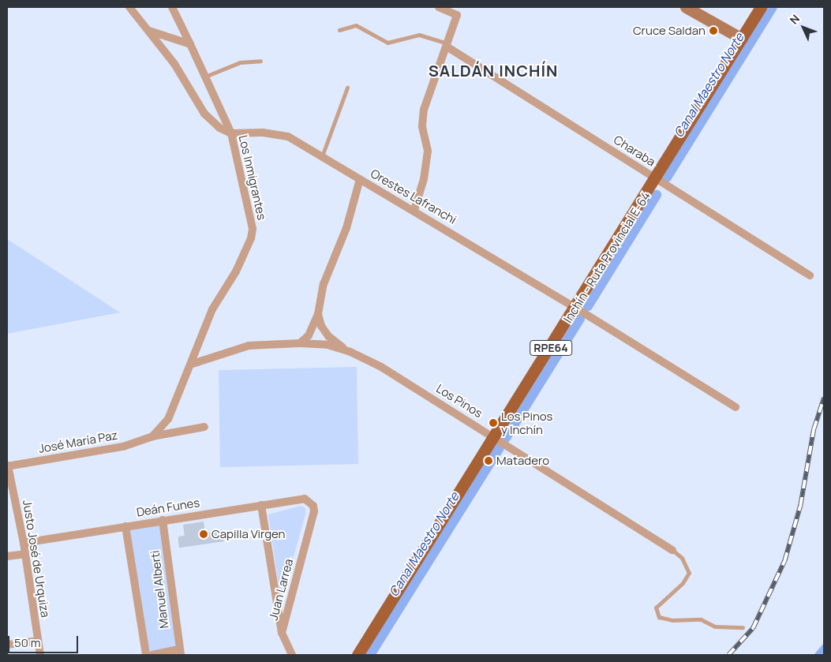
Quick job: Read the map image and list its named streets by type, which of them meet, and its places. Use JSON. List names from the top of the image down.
{
  "streets": {
    "main road": ["Inchín - Ruta Provincial E-64", "RPE64"],
    "street": [
      "Charaba",
      "Los Inmigrantes",
      "Orestes Lafranchi",
      "Los Pinos",
      "José María Paz",
      "Deán Funes",
      "Justo José de Urquiza",
      "Manuel Alberti",
      "Juan Larrea"
    ]
  },
  "crossings": [
    ["Charaba", "Inchín - Ruta Provincial E-64"],
    ["Los Inmigrantes", "Orestes Lafranchi"],
    ["Los Inmigrantes", "Los Pinos"],
    ["Los Inmigrantes", "José María Paz"],
    ["Orestes Lafranchi", "Inchín - Ruta Provincial E-64"],
    ["Inchín - Ruta Provincial E-64", "Los Pinos"],
    ["José María Paz", "Justo José de Urquiza"],
    ["Deán Funes", "Justo José de Urquiza"],
    ["Deán Funes", "Manuel Alberti"],
    ["Deán Funes", "Juan Larrea"]
  ],
  "districts": ["SALDÁN INCHÍN"],
  "water": ["Canal Maestro Norte"],
  "places": [
    "Cruce Saldan",
    "Los Pinos y Inchín",
    "Matadero",
    "Capilla Virgen"
  ],
  "scale_bar": "50 m",
  "north": "top left"
}
